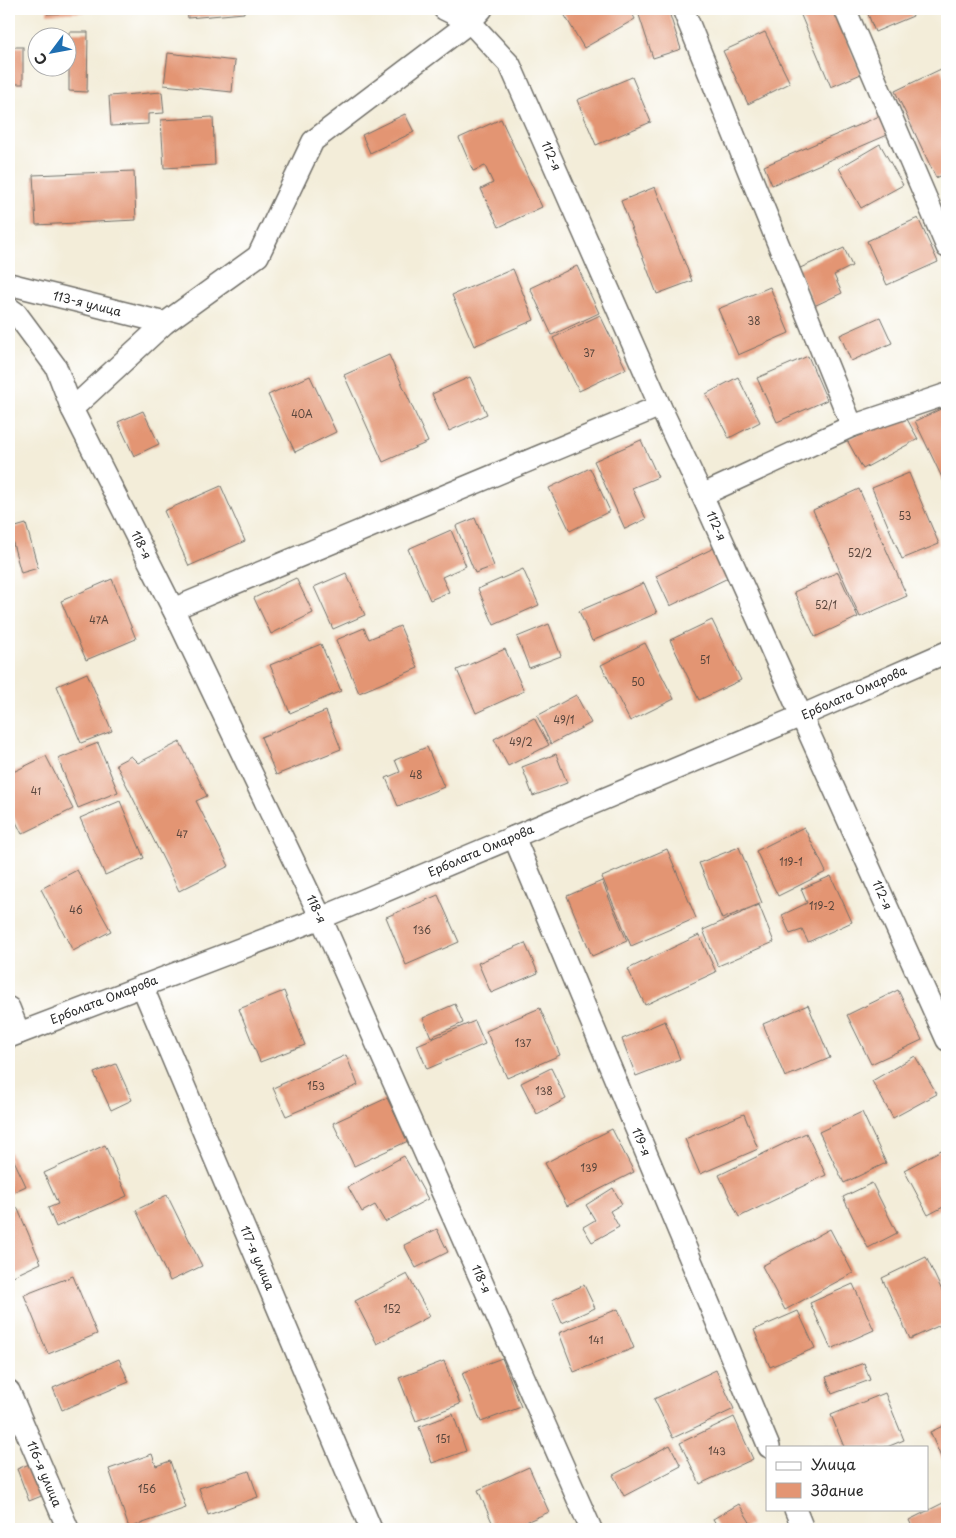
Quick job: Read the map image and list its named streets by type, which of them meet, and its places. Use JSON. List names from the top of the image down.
{
  "streets": {
    "street": [
      "112-я",
      "113-я улица",
      "118-я",
      "Ерболата Омарова",
      "119-я",
      "117-я улица",
      "116-я улица"
    ]
  },
  "crossings": [
    ["112-я", "Ерболата Омарова"],
    ["118-я", "Ерболата Омарова"],
    ["Ерболата Омарова", "119-я"],
    ["Ерболата Омарова", "117-я улица"]
  ],
  "house_numbers": [
    "38",
    "37",
    "40А",
    "53",
    "52/2",
    "52/1",
    "47А",
    "51",
    "50",
    "49/1",
    "49/2",
    "48",
    "41",
    "47",
    "119-1",
    "119-2",
    "46",
    "136",
    "137",
    "153",
    "138",
    "139",
    "152",
    "141",
    "151",
    "143",
    "156"
  ],
  "legend": ["Улица", "Здание"],
  "north": "bottom left"
}
